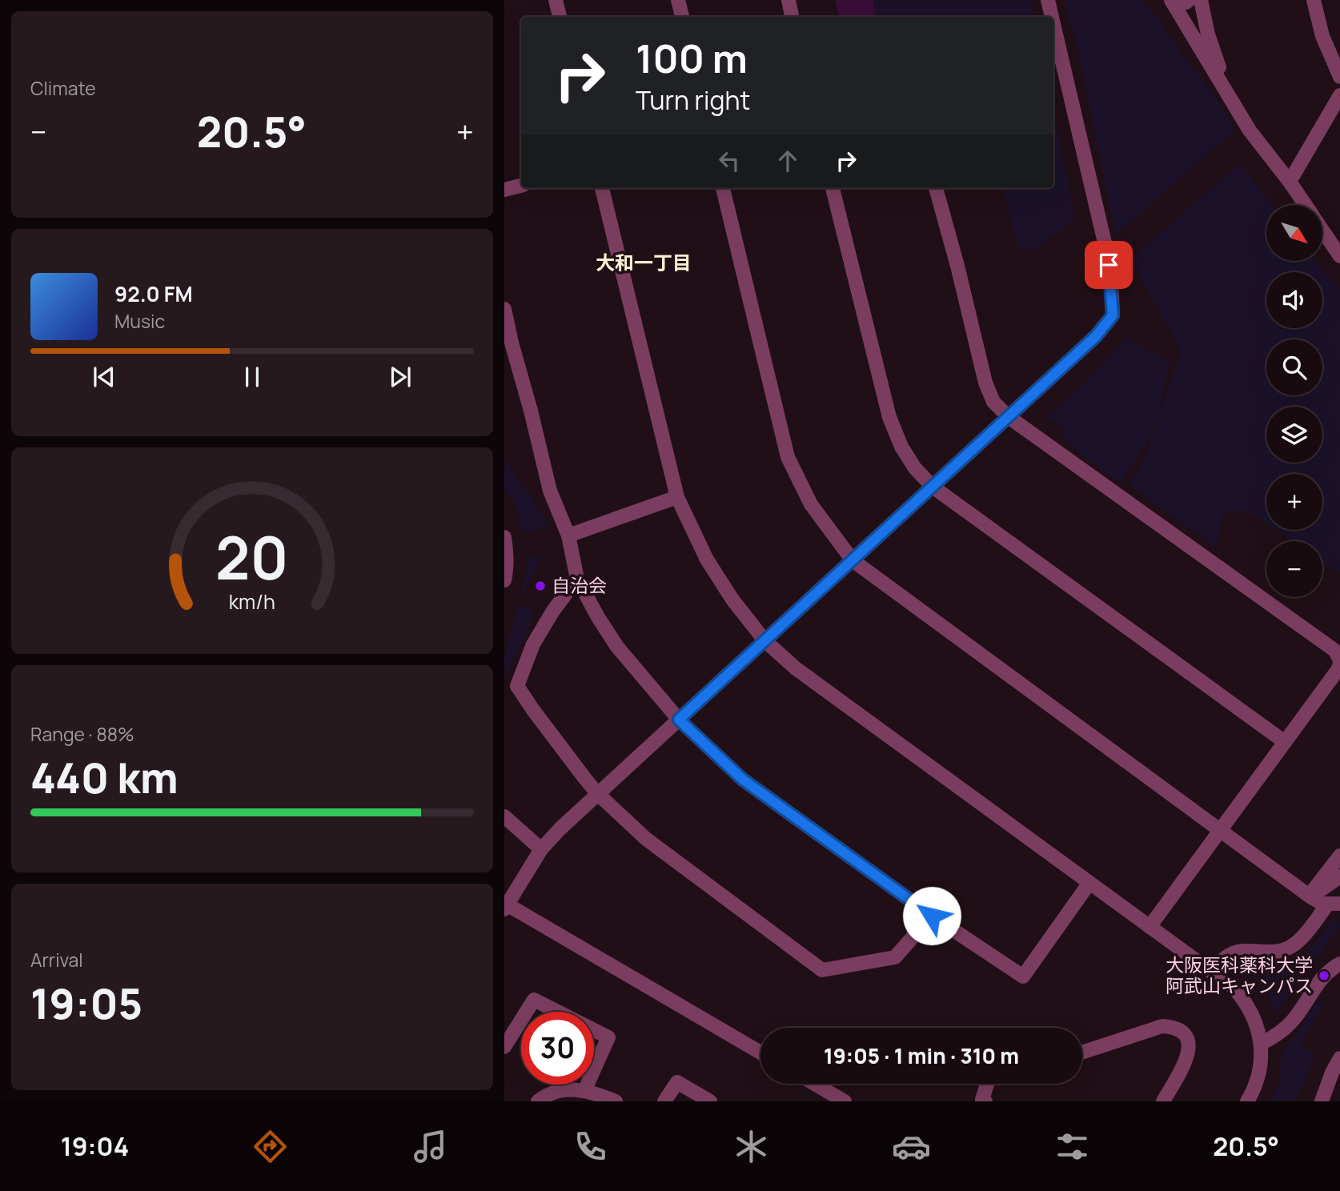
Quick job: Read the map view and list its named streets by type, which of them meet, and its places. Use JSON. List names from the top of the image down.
{
  "districts": ["大和一丁目"],
  "places": ["自治会", "大阪医科薬科大学 阿武山キャンパス"],
  "north": "bottom right",
  "page": {
    "tile": [
      "Climate",
      ["Range · 88%", "440 km"],
      ["Arrival", "19:05"]
    ],
    "turn": ["100 m", "Turn right"],
    "heat": ["−", "20.5°", "+"],
    "map_buttons": ["+", "−"],
    "song": ["92.0 FM", "Music"],
    "limit": "30",
    "trip": "19:05 · 1 min · 310 m",
    "tabs": ["19:04", "20.5°"],
    "gauge": ["20", "km/h"]
  }
}
